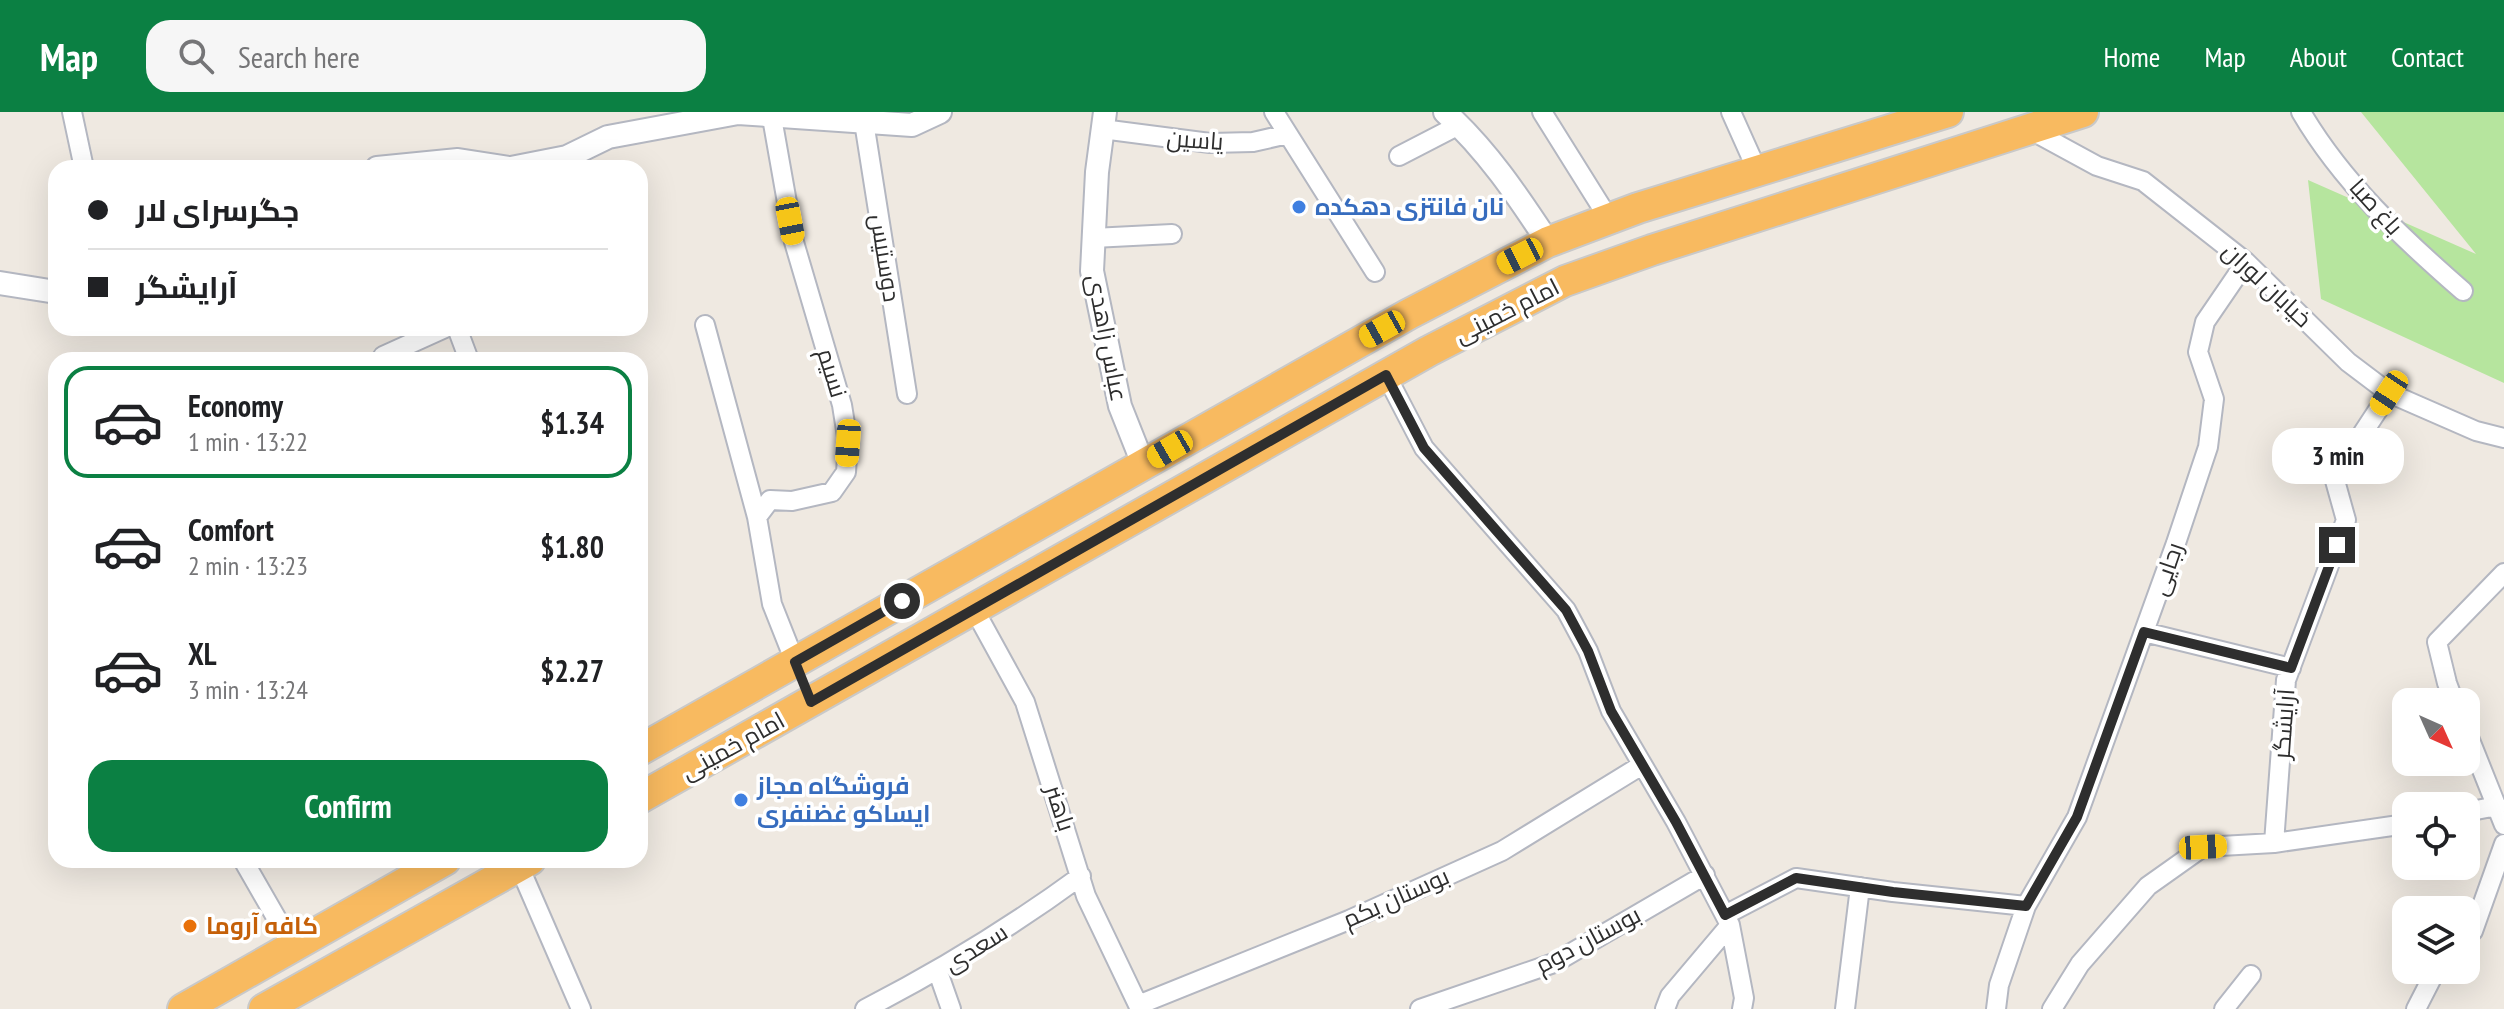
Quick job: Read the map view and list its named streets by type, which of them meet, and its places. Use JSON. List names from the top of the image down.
{
  "streets": {
    "highway": ["امام خمینی"],
    "street": [
      "یاسین",
      "باغ صبا",
      "دوستیس",
      "خیابان لوران",
      "عباس زاهدی",
      "نسیم",
      "رجایی",
      "آرایشگر",
      "باهنر",
      "بوستان یکم",
      "بوستان دوم",
      "سعدی"
    ]
  },
  "crossings": [
    ["یاسین", "عباس زاهدی"],
    ["خیابان لوران", "امام خمینی"],
    ["خیابان لوران", "رجایی"],
    ["خیابان لوران", "آرایشگر"],
    ["امام خمینی", "عباس زاهدی"],
    ["امام خمینی", "باهنر"],
    ["باهنر", "بوستان یکم"],
    ["باهنر", "سعدی"]
  ],
  "places": ["نان فانتزی دهکده", "فروشگاه مجاز ایساکو غضنفری", "کافه آروما"],
  "north": "bottom right",
  "page": {
    "header": "Map",
    "search": "Search here",
    "nav": [
      "Home",
      "Map",
      "About",
      "Contact"
    ],
    "banner": ["جگرسرای لار", "آرایشگر"],
    "list": [
      {
        "name": "Economy",
        "note": "1 min · 13:22",
        "value": "$1.34"
      },
      {
        "name": "Comfort",
        "note": "2 min · 13:23",
        "value": "$1.80"
      },
      {
        "name": "XL",
        "note": "3 min · 13:24",
        "value": "$2.27"
      }
    ],
    "bubble": "3 min",
    "buttons": "Confirm"
  }
}
